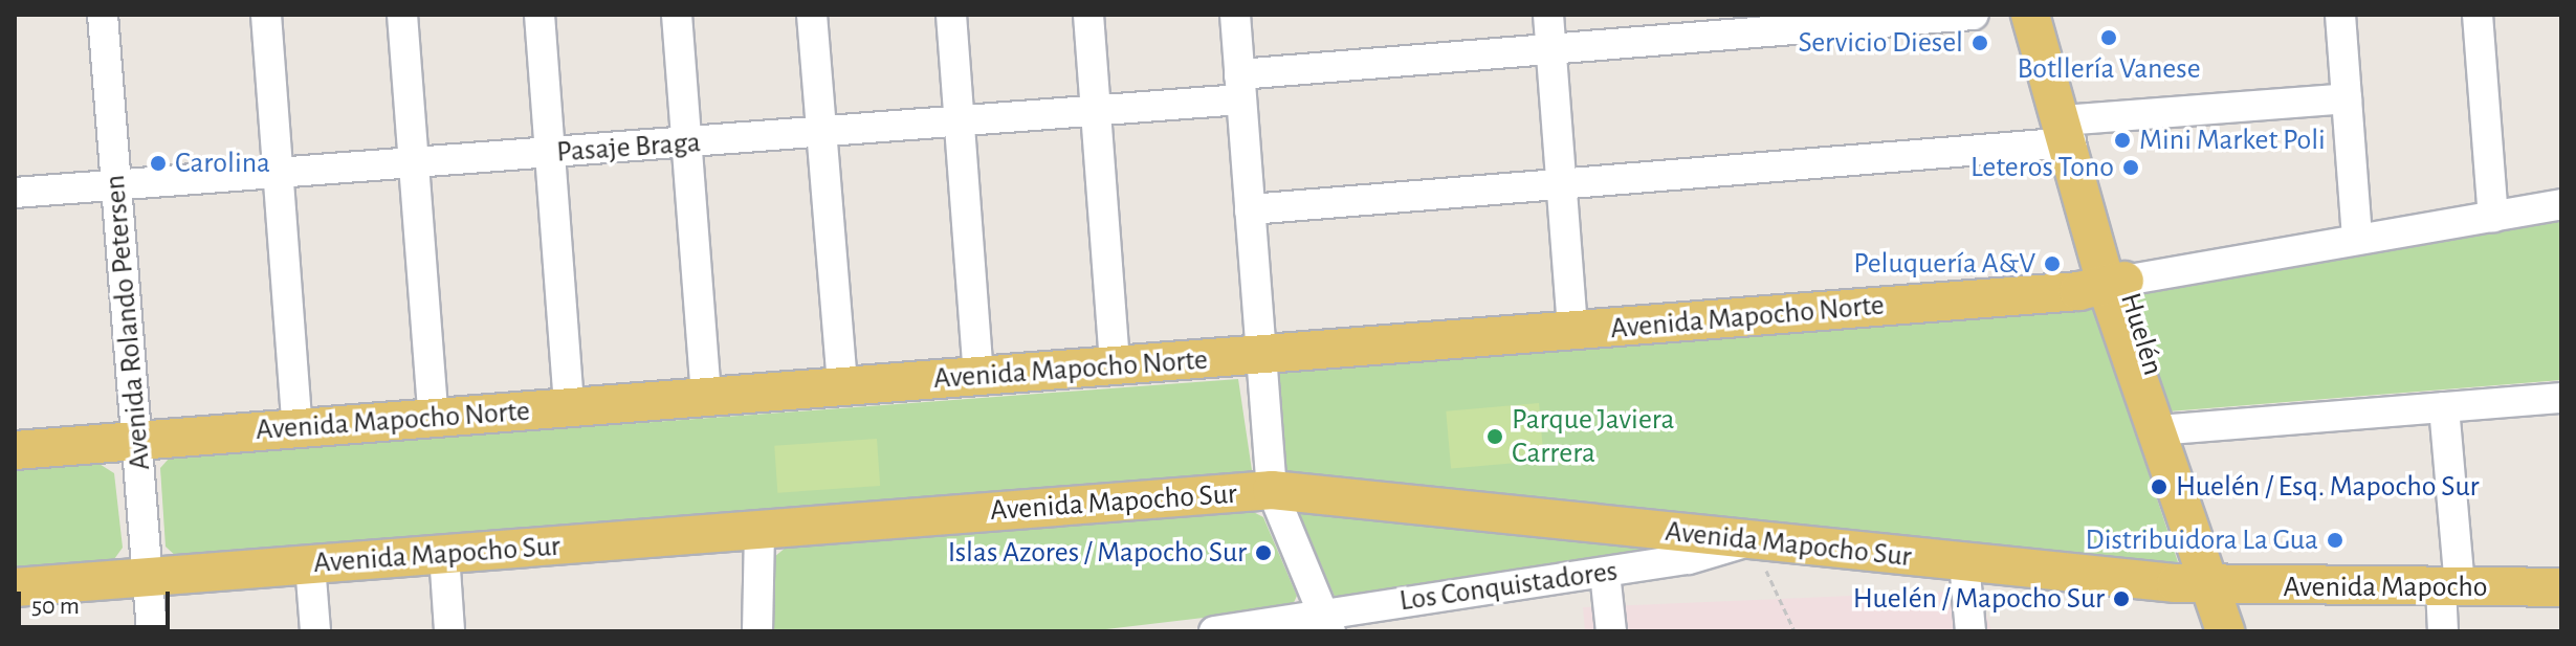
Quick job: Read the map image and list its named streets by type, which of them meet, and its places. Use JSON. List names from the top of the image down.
{
  "streets": {
    "main road": [
      "Avenida Mapocho Norte",
      "Huelén",
      "Avenida Mapocho Sur",
      "Avenida Mapocho"
    ],
    "street": ["Pasaje Braga", "Avenida Rolando Petersen", "Los Conquistadores"]
  },
  "crossings": [
    ["Pasaje Braga", "Avenida Rolando Petersen"],
    ["Avenida Mapocho Norte", "Avenida Rolando Petersen"],
    ["Avenida Mapocho Norte", "Huelén"],
    ["Avenida Rolando Petersen", "Avenida Mapocho Sur"],
    ["Huelén", "Avenida Mapocho Sur"],
    ["Huelén", "Avenida Mapocho"],
    ["Avenida Mapocho Sur", "Los Conquistadores"],
    ["Avenida Mapocho Sur", "Avenida Mapocho"]
  ],
  "places": [
    "Botllería Vanese",
    "Servicio Diesel",
    "Mini Market Poli",
    "Carolina",
    "Leteros Tono",
    "Peluquería A&V",
    "Parque Javiera Carrera",
    "Huelén / Esq. Mapocho Sur",
    "Distribuidora La Gua",
    "Islas Azores / Mapocho Sur",
    "Huelén / Mapocho Sur"
  ],
  "scale_bar": "50 m"
}
